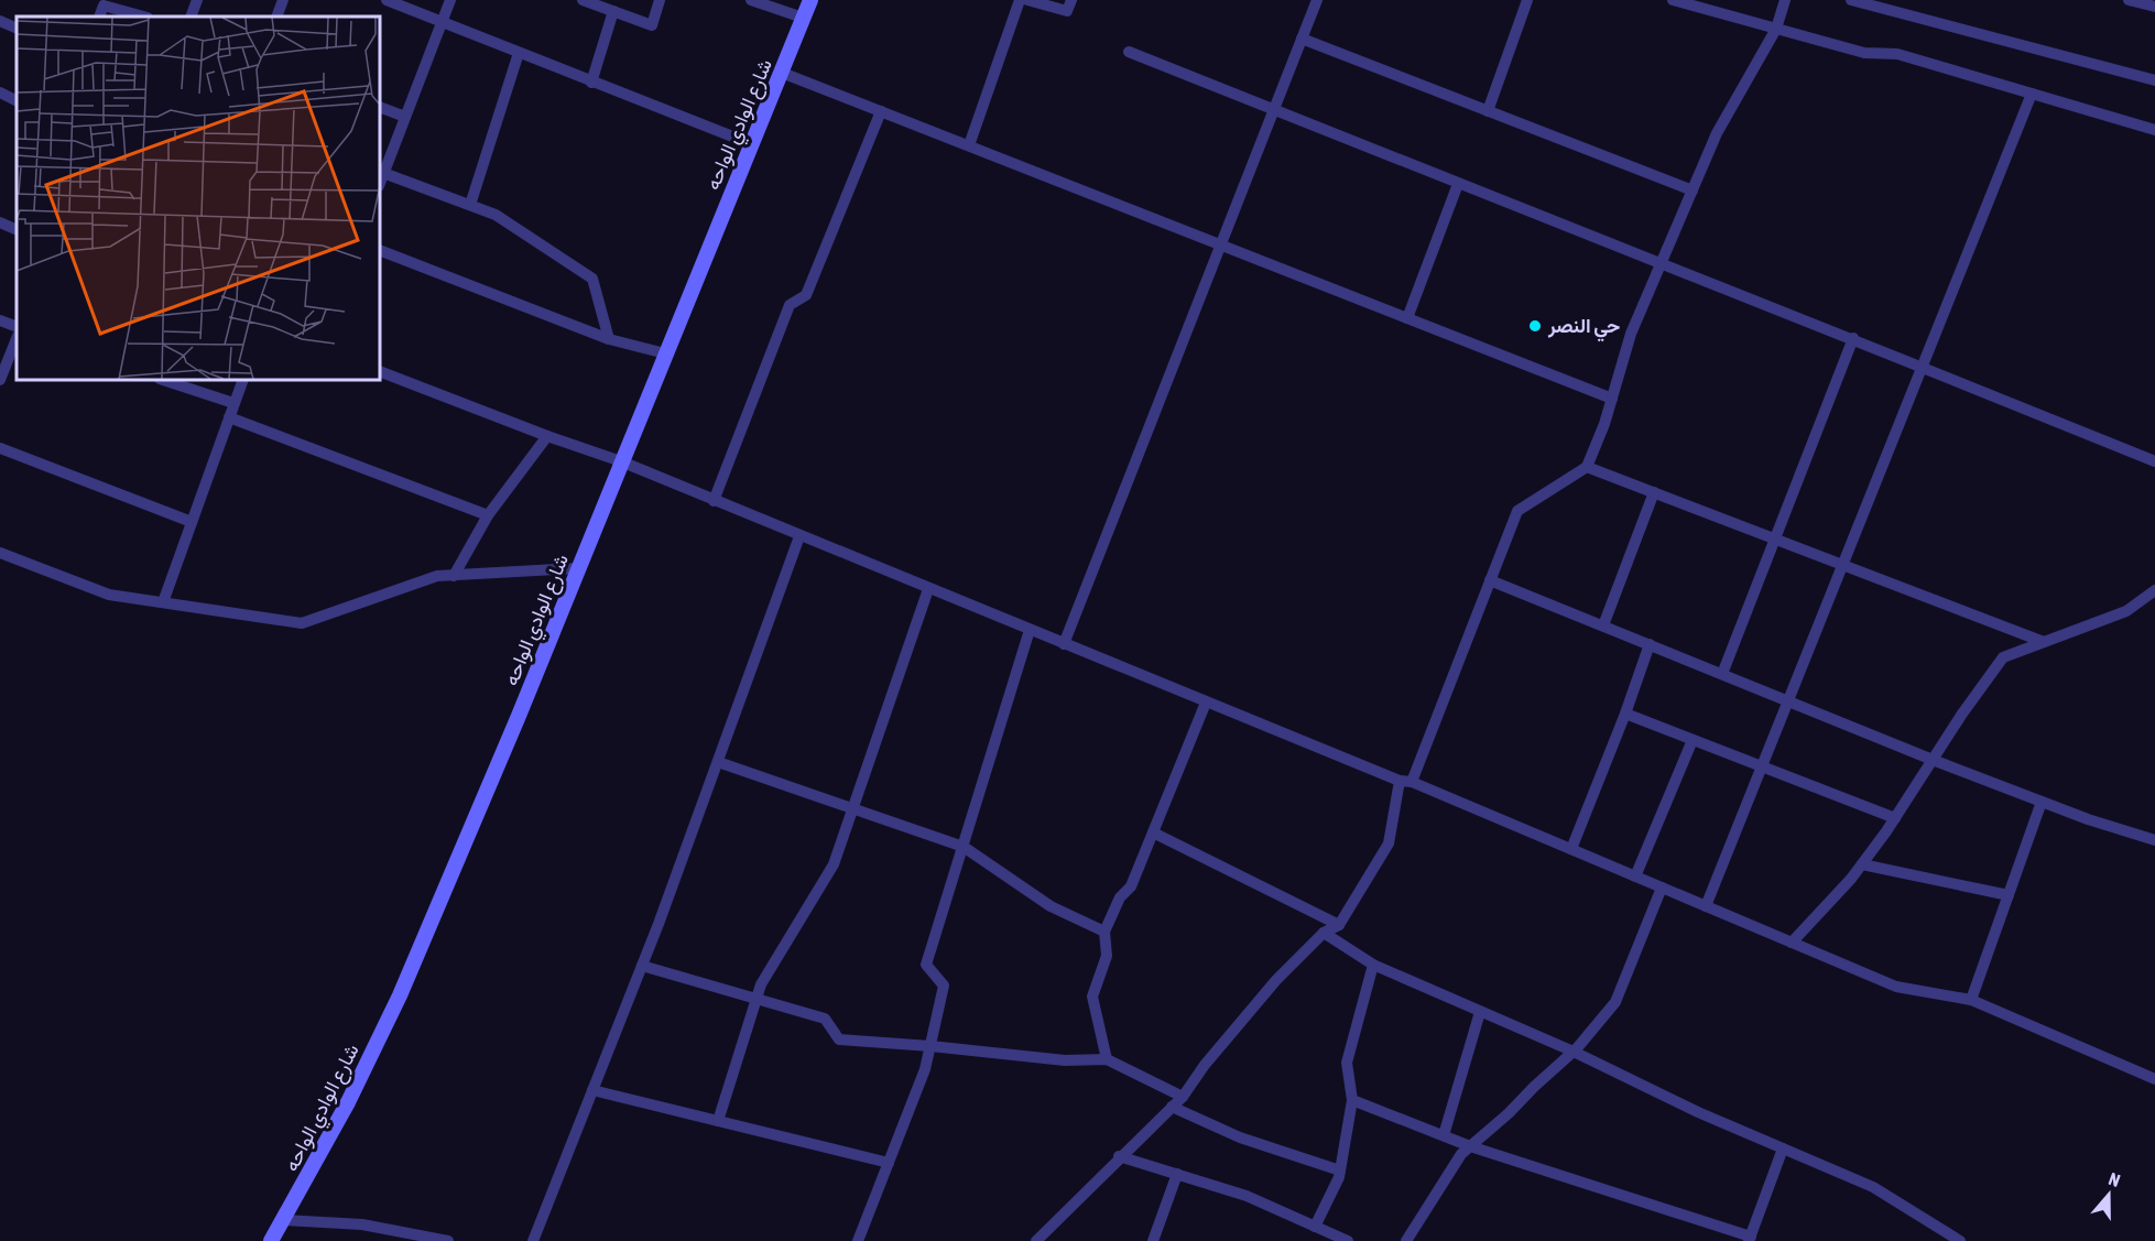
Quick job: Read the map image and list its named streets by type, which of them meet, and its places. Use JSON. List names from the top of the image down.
{
  "streets": {
    "main road": ["شارع الوادي الواحه"]
  },
  "places": ["حي النصر"],
  "north": "top"
}
